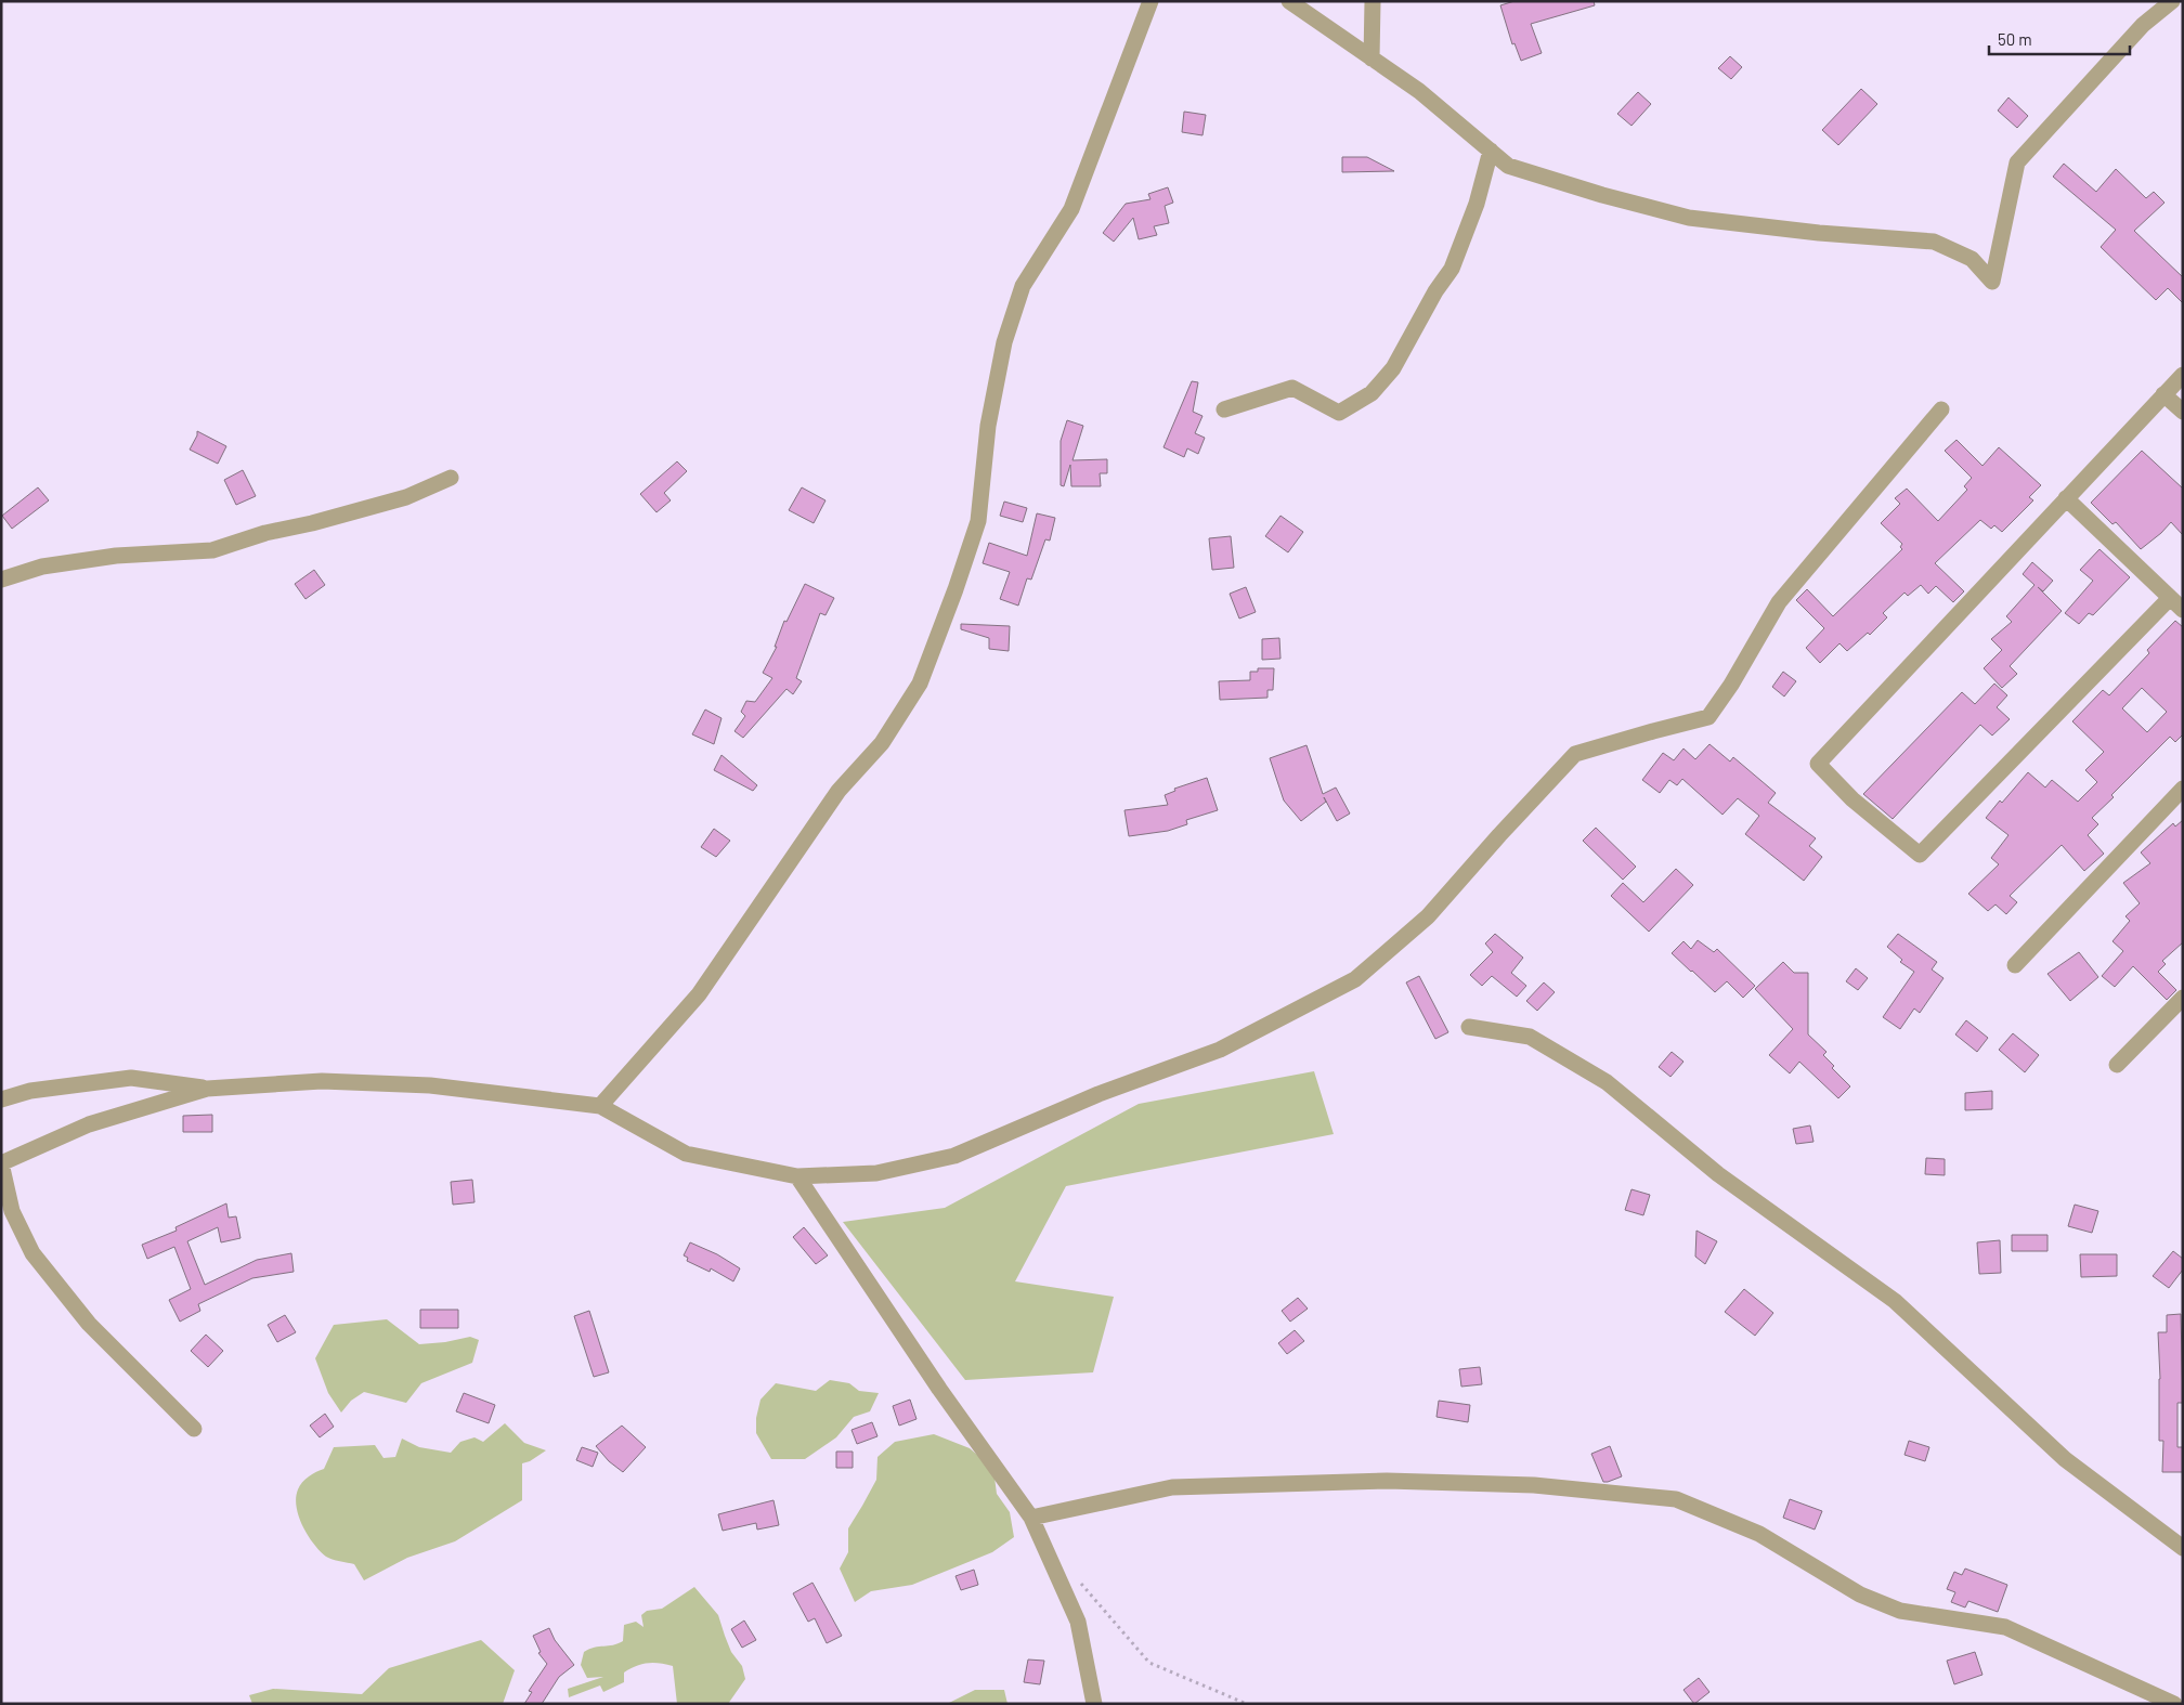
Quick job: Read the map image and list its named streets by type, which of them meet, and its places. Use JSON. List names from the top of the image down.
{
  "scale_bar": "50 m"
}
